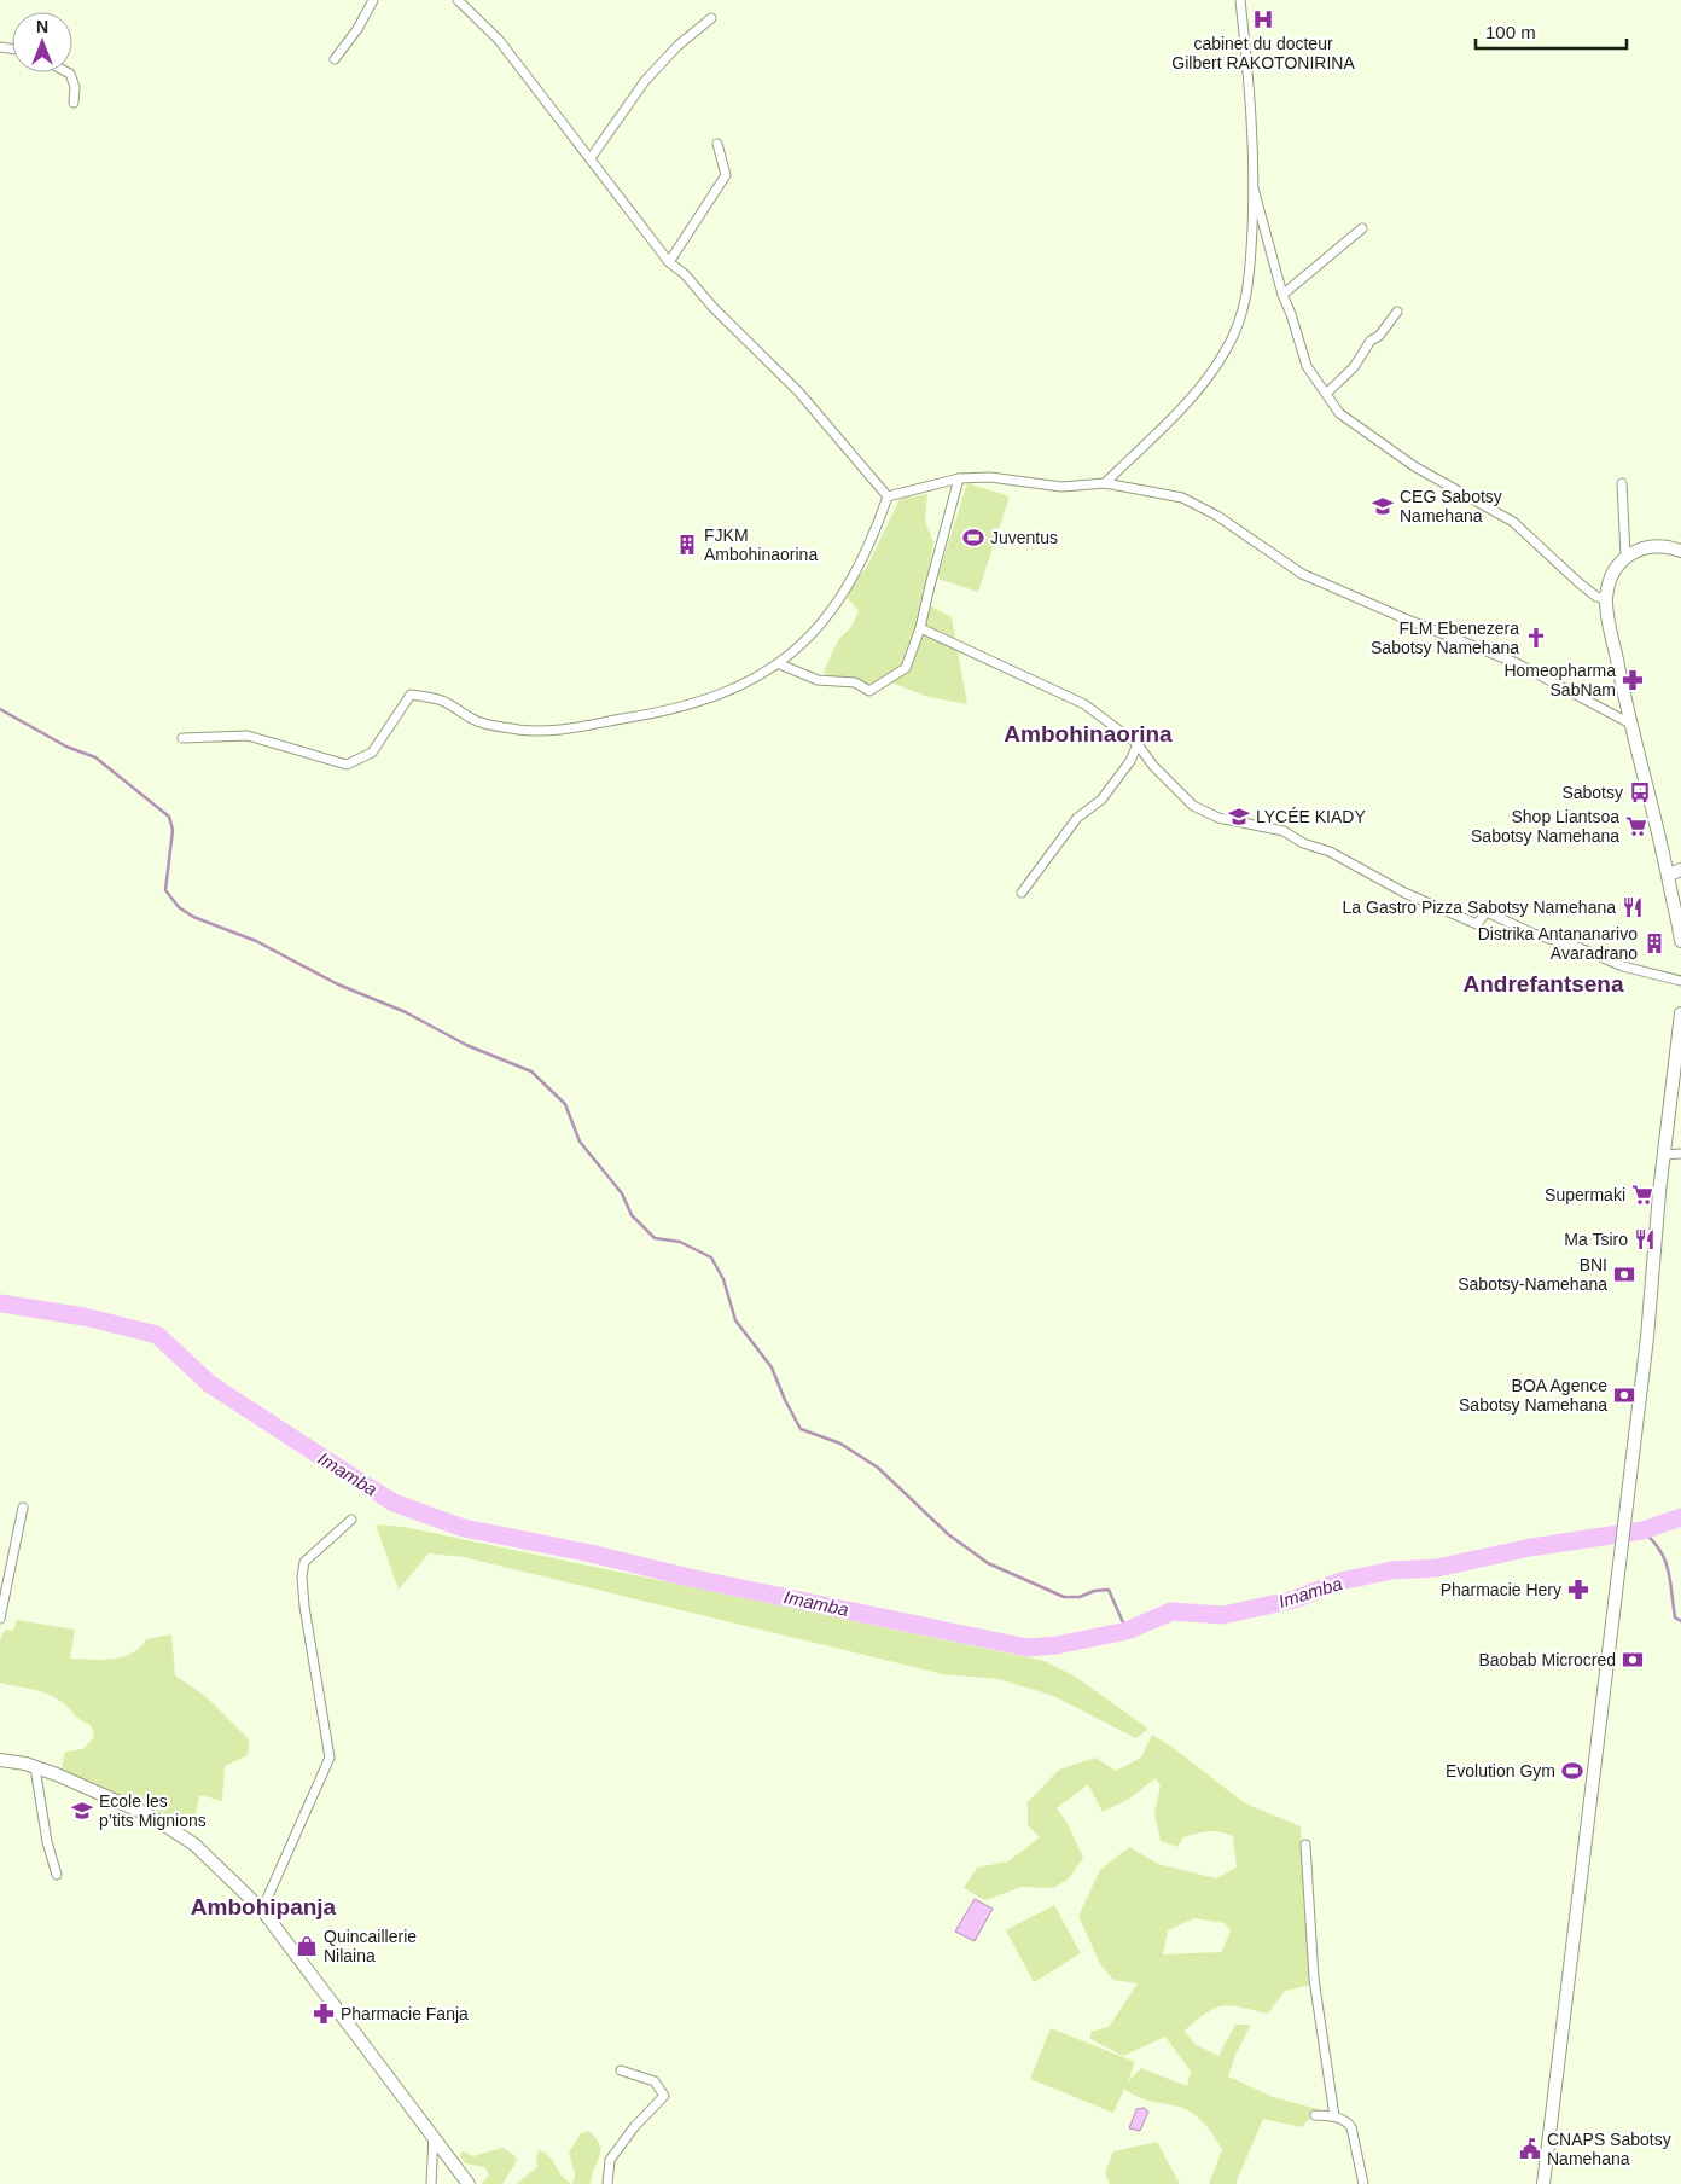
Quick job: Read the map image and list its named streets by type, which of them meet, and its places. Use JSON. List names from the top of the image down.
{
  "districts": ["Ambohinaorina", "Andrefantsena", "Ambohipanja"],
  "water": ["Imamba"],
  "places": {
    "hospital": ["cabinet du docteur Gilbert RAKOTONIRINA"],
    "school or university": ["CEG Sabotsy Namehana", "LYCÉE KIADY", "Ecole les p’tits Mignions"],
    "sports": ["Juventus", "Evolution Gym"],
    "building": ["FJKM Ambohinaorina", "Distrika Antananarivo Avaradrano"],
    "church": ["FLM Ebenezera Sabotsy Namehana"],
    "pharmacy": ["Homeopharma SabNam", "Pharmacie Hery", "Pharmacie Fanja"],
    "bus stop": ["Sabotsy"],
    "supermarket": ["Shop Liantsoa Sabotsy Namehana", "Supermaki"],
    "restaurant": ["La Gastro Pizza Sabotsy Namehana", "Ma Tsiro"],
    "bank": ["BNI Sabotsy-Namehana", "BOA Agence Sabotsy Namehana", "Baobab Microcred"],
    "shop": ["Quincaillerie Nilaina"],
    "public building": ["CNAPS Sabotsy Namehana"]
  },
  "scale_bar": "100 m",
  "north": "top"
}
